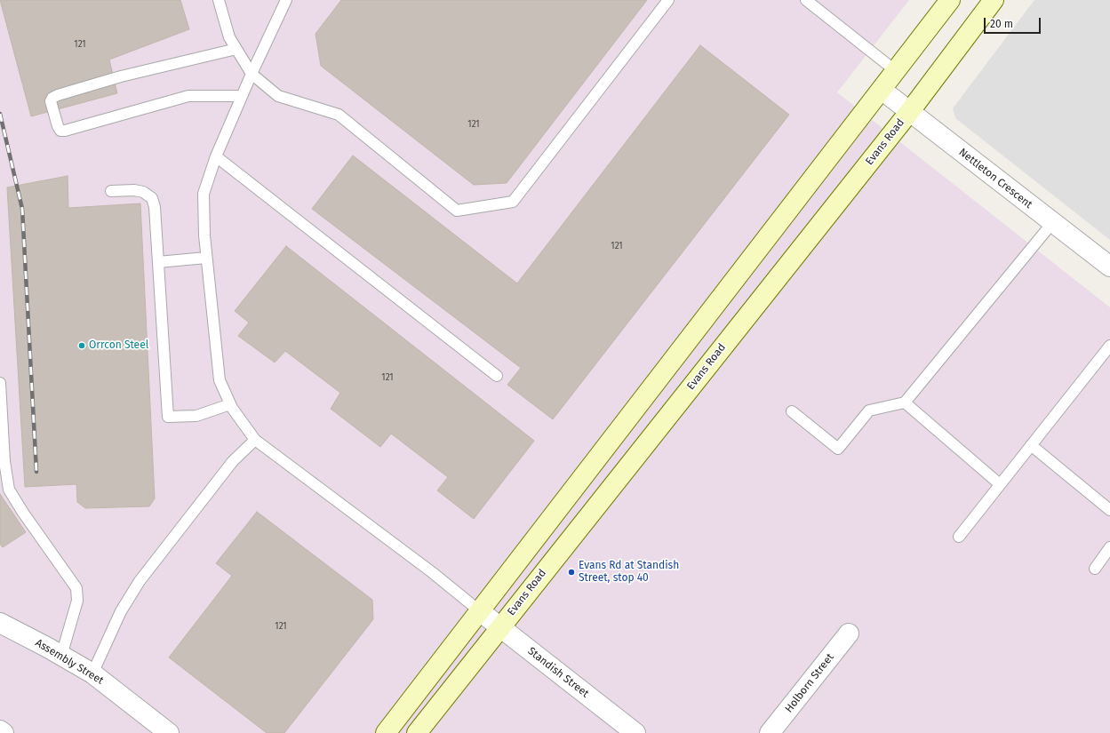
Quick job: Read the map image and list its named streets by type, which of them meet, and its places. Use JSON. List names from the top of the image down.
{
  "streets": {
    "main road": ["Evans Road"],
    "street": [
      "Nettleton Crescent",
      "Assembly Street",
      "Standish Street",
      "Holborn Street"
    ]
  },
  "crossings": [
    ["Evans Road", "Nettleton Crescent"],
    ["Evans Road", "Standish Street"]
  ],
  "places": ["Orrcon Steel", "Evans Rd at Standish Street, stop 40"],
  "house_numbers": [
    "121",
    "121",
    "121",
    "121",
    "121"
  ],
  "scale_bar": "20 m"
}
